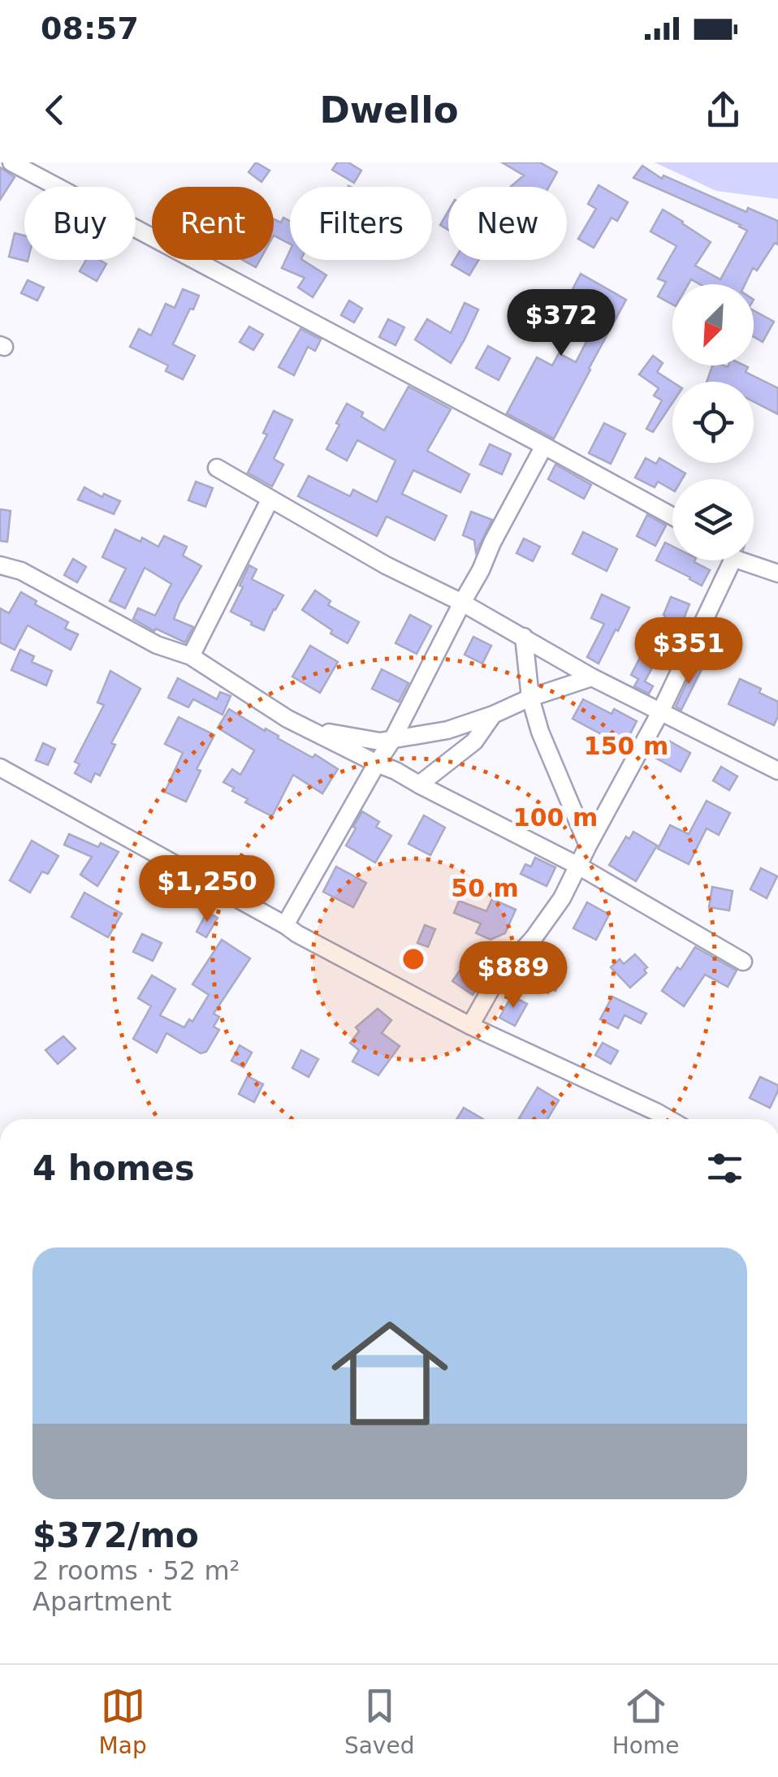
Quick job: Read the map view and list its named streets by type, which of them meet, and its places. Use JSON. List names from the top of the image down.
{
  "north": "bottom left",
  "page": {
    "status": "08:57",
    "header": "Dwello",
    "chip": [
      "Buy",
      "Rent",
      "Filters",
      "New"
    ],
    "price": [
      "$372",
      "$351",
      "$1,250",
      "$889"
    ],
    "heading": "4 homes",
    "list": [
      {
        "name": "$372/mo",
        "note": "2 rooms · 52 m² · Apartment"
      }
    ],
    "tabs": ["Map", "Saved", "Home"]
  },
  "rings": ["150 m", "100 m", "50 m"]
}
